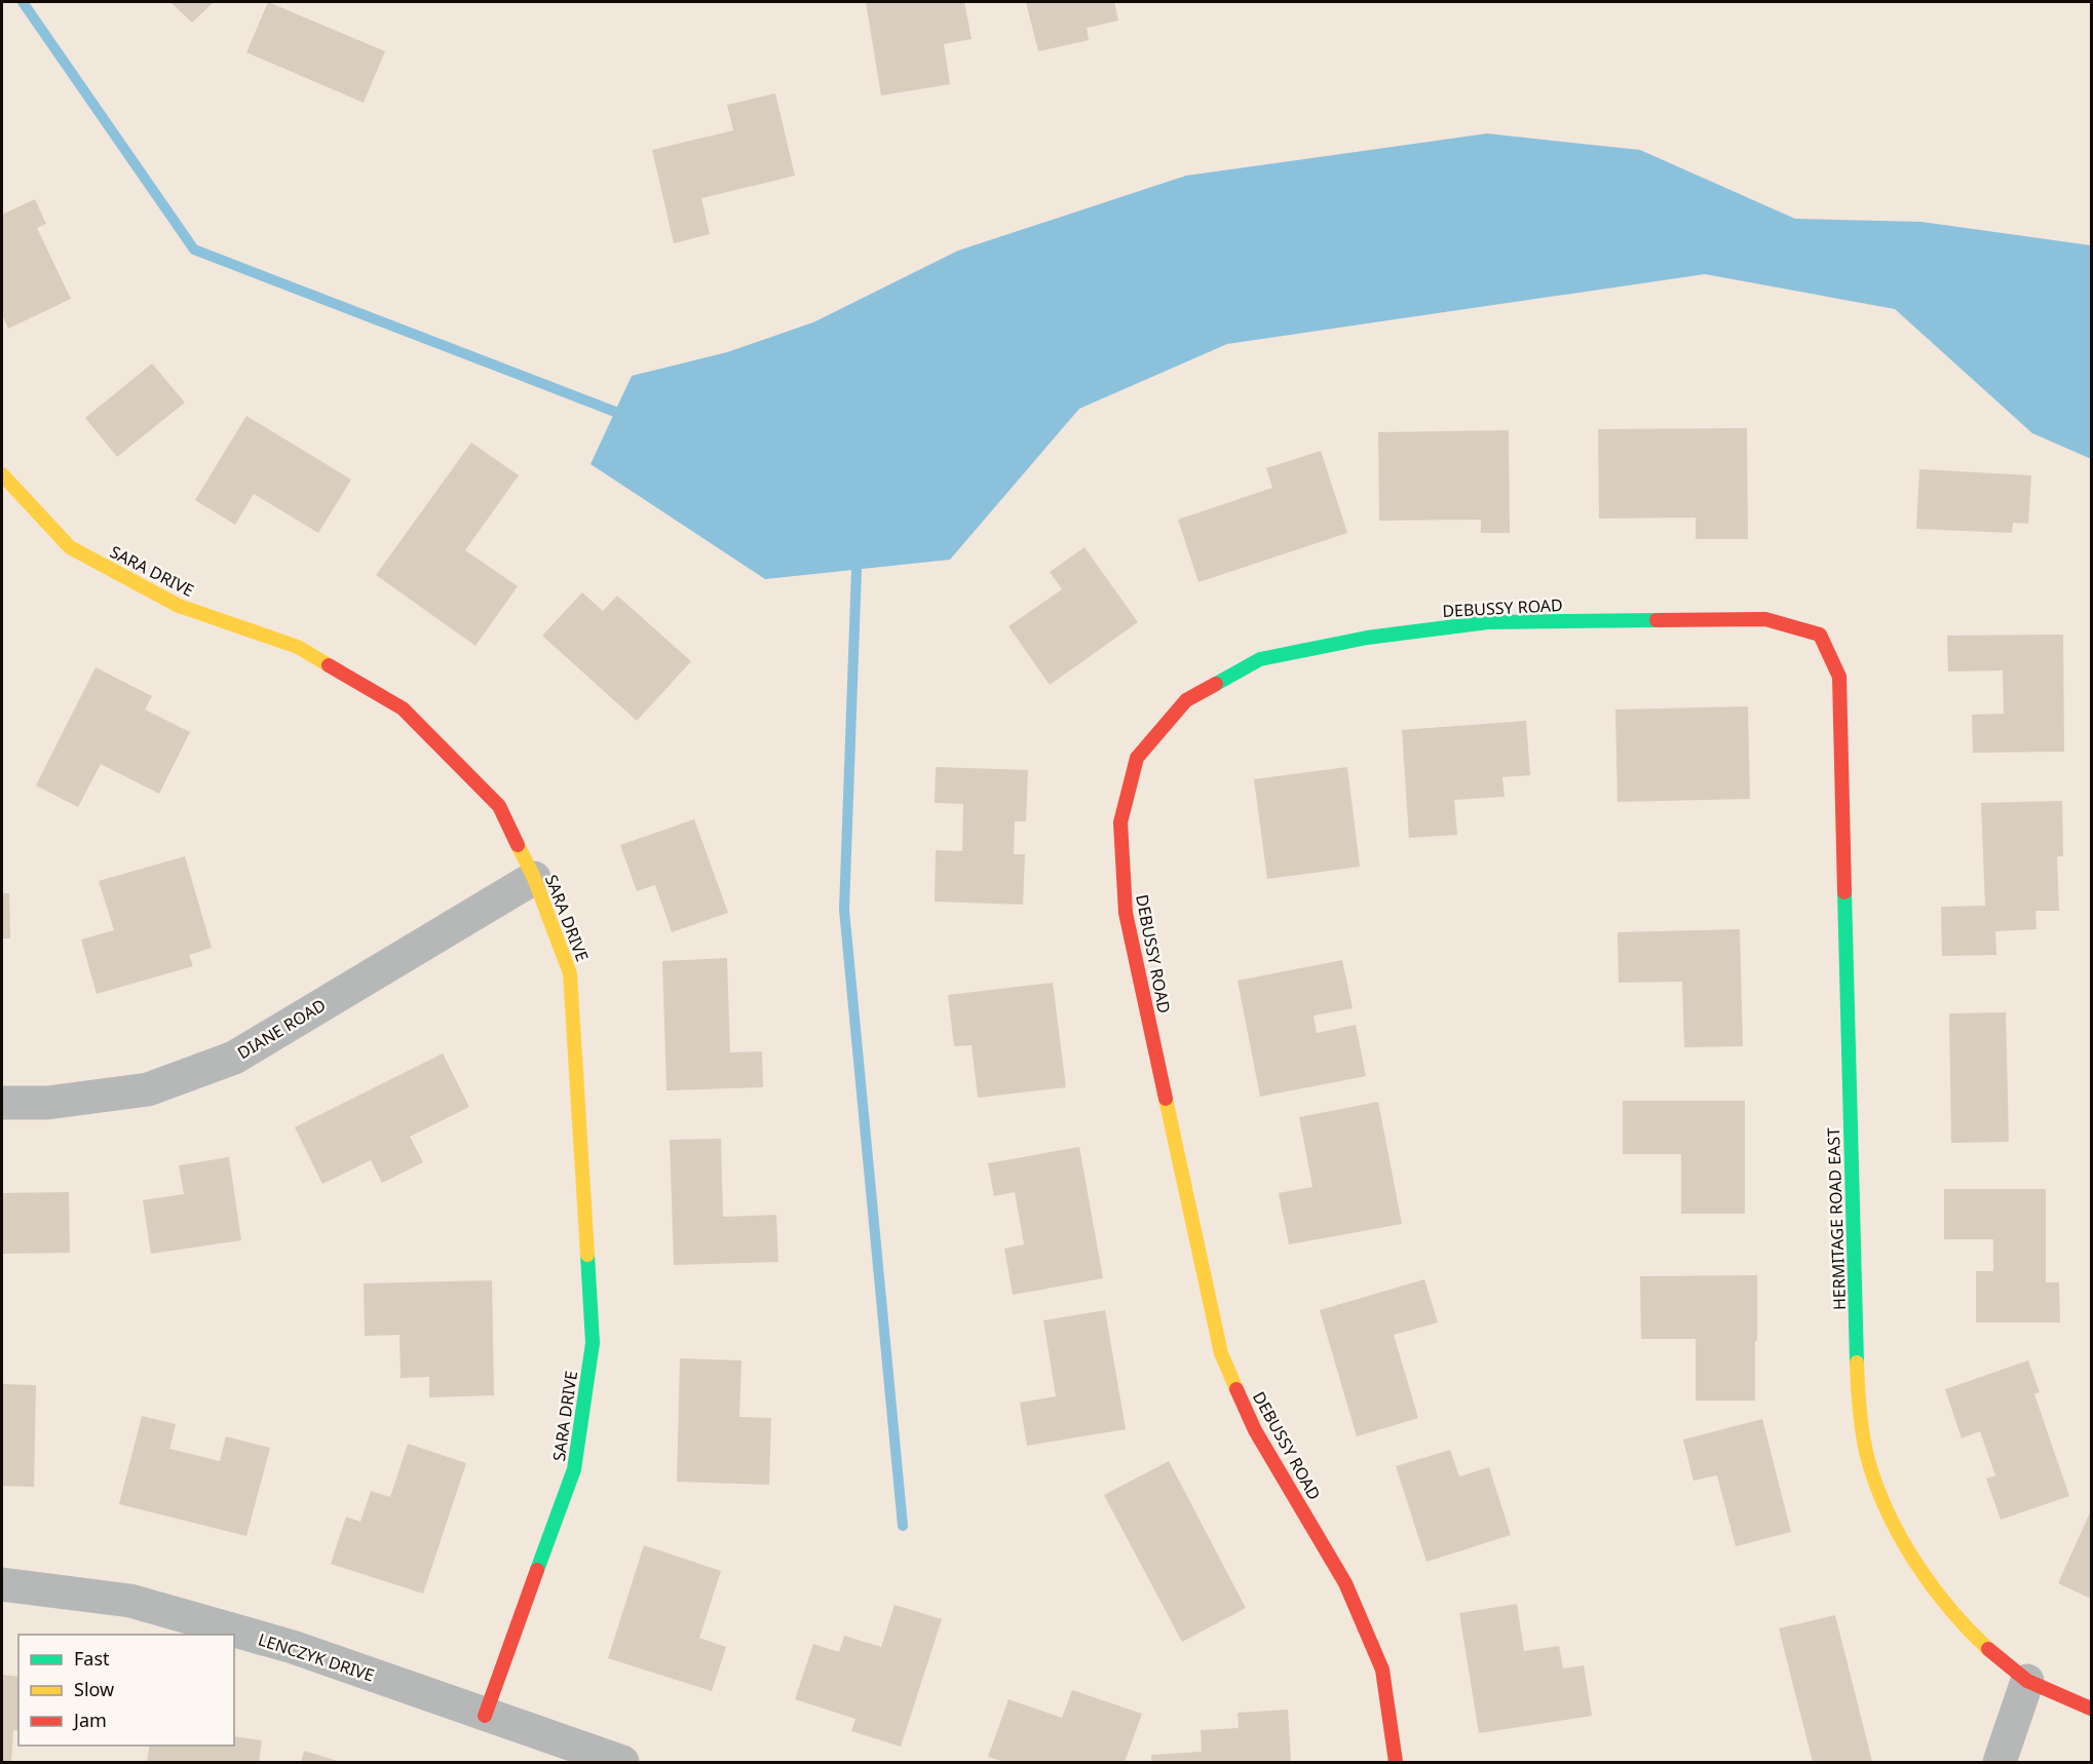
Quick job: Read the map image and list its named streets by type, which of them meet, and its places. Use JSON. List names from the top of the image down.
{
  "streets": {
    "street": [
      "SARA DRIVE",
      "DEBUSSY ROAD",
      "DIANE ROAD",
      "HERMITAGE ROAD EAST",
      "LENCZYK DRIVE"
    ]
  },
  "crossings": [
    ["SARA DRIVE", "DIANE ROAD"],
    ["SARA DRIVE", "LENCZYK DRIVE"],
    ["DEBUSSY ROAD", "HERMITAGE ROAD EAST"]
  ],
  "legend": ["Fast", "Slow", "Jam"]
}
